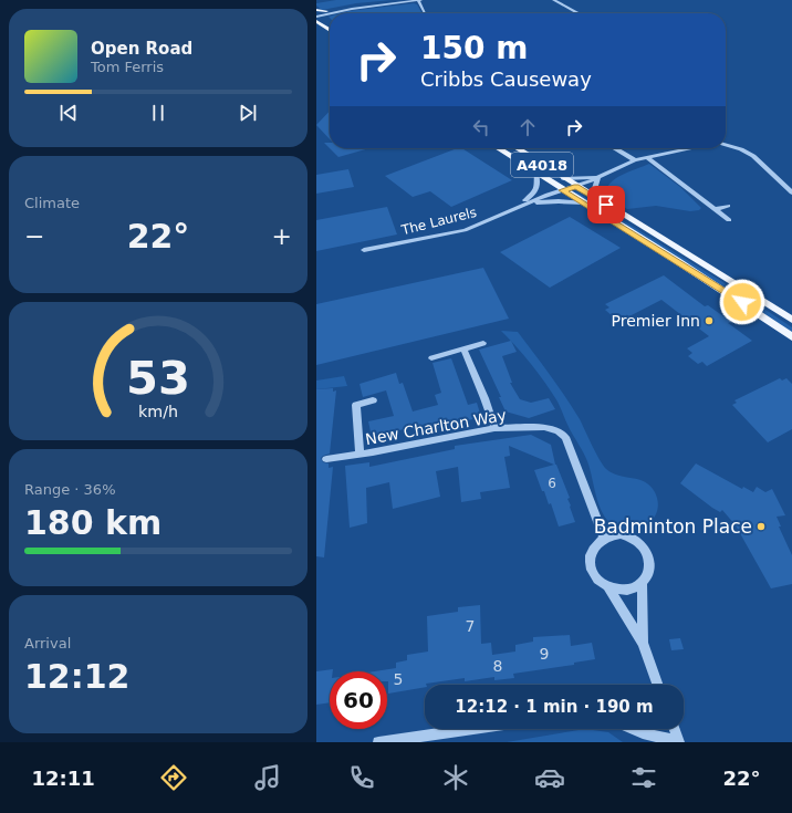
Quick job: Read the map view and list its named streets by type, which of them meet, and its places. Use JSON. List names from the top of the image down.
{
  "streets": {
    "main road": ["A4018"],
    "street": ["The Laurels", "New Charlton Way"]
  },
  "crossings": [
    ["A4018", "The Laurels"]
  ],
  "places": ["Premier Inn", "Badminton Place"],
  "house_numbers": [
    "6",
    "7",
    "9",
    "8",
    "5"
  ],
  "page": {
    "turn": ["150 m", "Cribbs Causeway"],
    "song": ["Open Road", "Tom Ferris"],
    "tile": [
      "Climate",
      ["Range · 36%", "180 km"],
      ["Arrival", "12:12"]
    ],
    "heat": ["−", "22°", "+"],
    "limit": "60",
    "trip": "12:12 · 1 min · 190 m",
    "tabs": ["12:11", "22°"],
    "gauge": ["53", "km/h"]
  }
}
